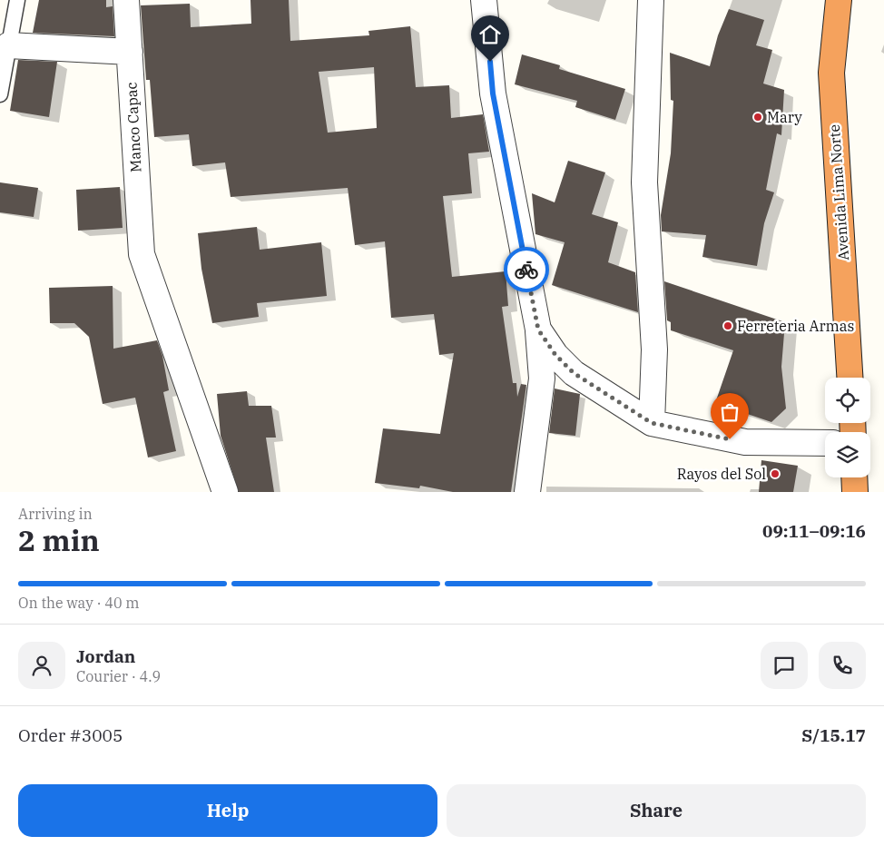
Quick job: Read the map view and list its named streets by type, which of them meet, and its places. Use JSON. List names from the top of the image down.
{
  "streets": {
    "highway": ["Avenida Lima Norte"],
    "street": ["Manco Capac"]
  },
  "places": ["Mary", "Ferreteria Armas", "Rayos del Sol"],
  "page": {
    "heading": ["2 min", "Arriving in", "09:11–09:16"],
    "panel": [
      "Jordan",
      "Courier · 4.9",
      "Order #3005",
      "S/15.17"
    ],
    "bar": "On the way · 40 m",
    "buttons": ["Help", "Share"]
  }
}
